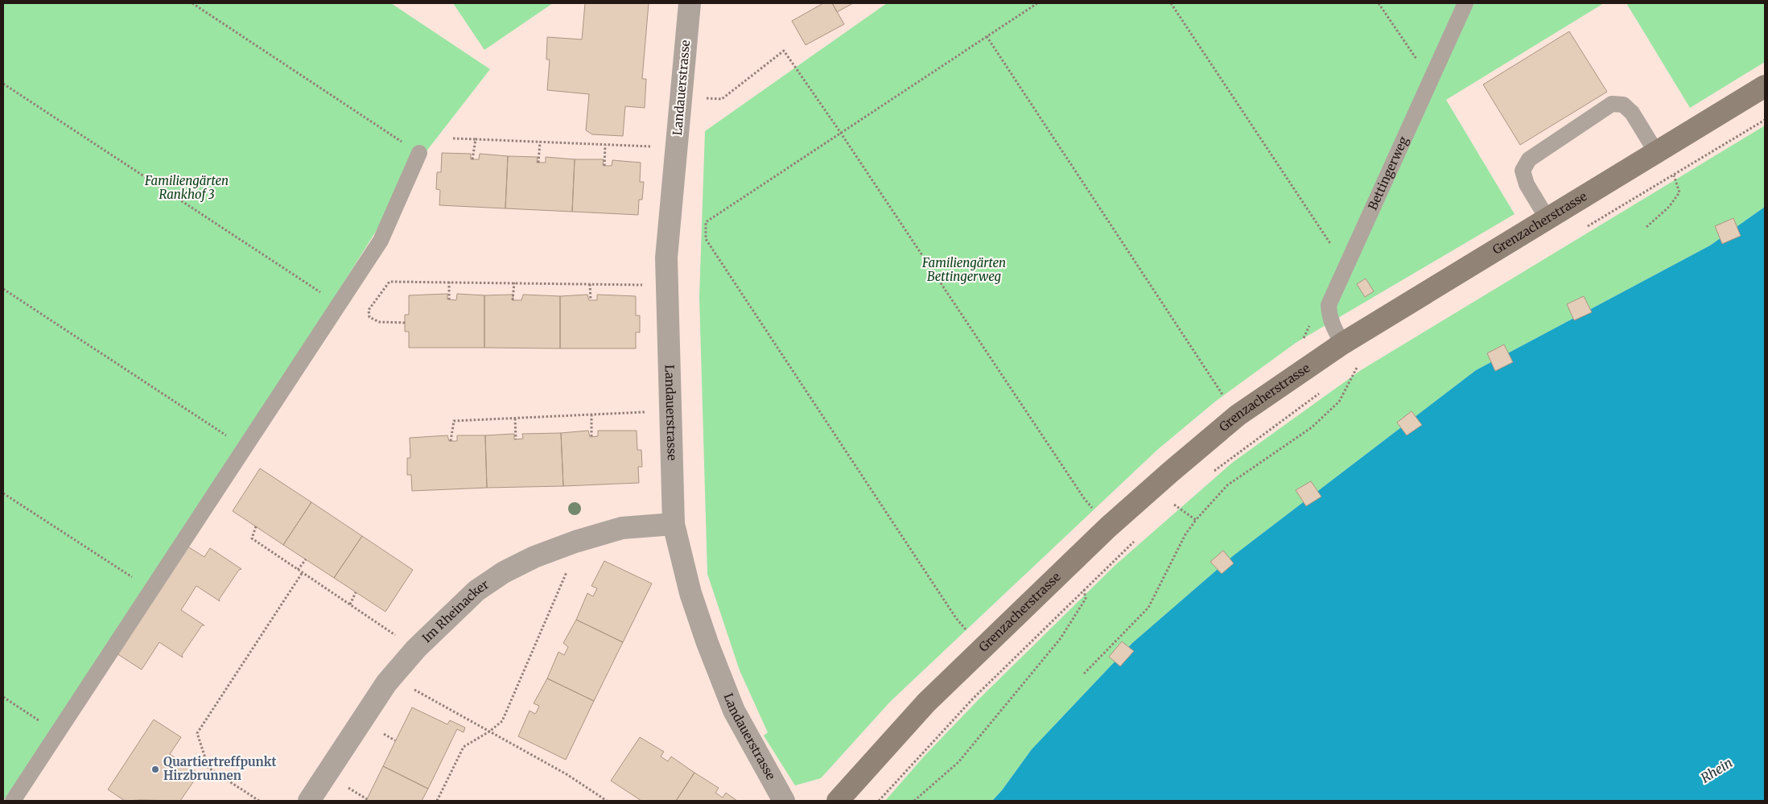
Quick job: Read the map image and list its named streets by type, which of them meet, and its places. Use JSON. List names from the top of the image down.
{
  "streets": {
    "main road": ["Grenzacherstrasse"],
    "street": ["Landauerstrasse", "Im Rheinacker"],
    "lane": ["Bettingerweg"]
  },
  "crossings": [
    ["Landauerstrasse", "Im Rheinacker"]
  ],
  "water": ["Rhein"],
  "parks": ["Familiengärten Rankhof 3", "Familiengärten Bettingerweg"],
  "places": ["Quartiertreffpunkt Hirzbrunnen"]
}
